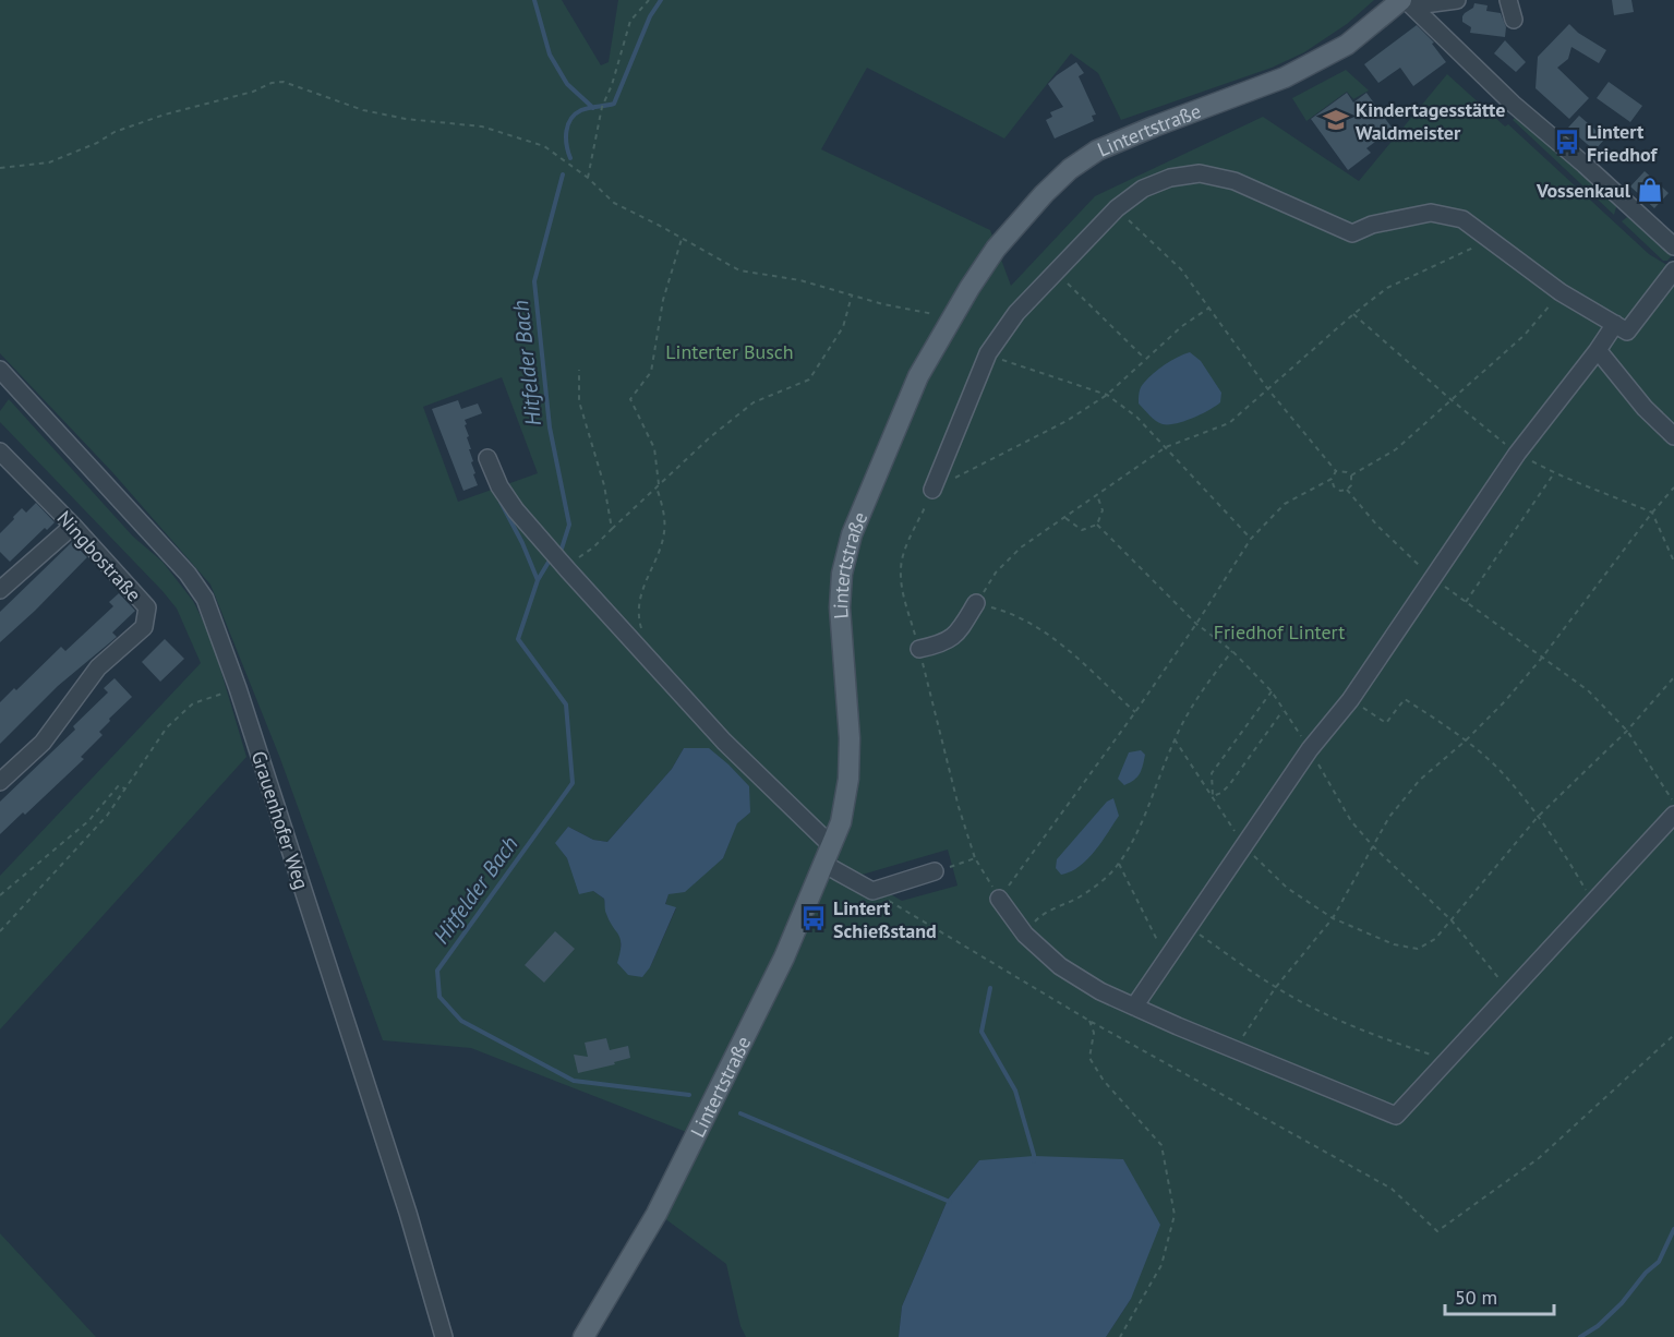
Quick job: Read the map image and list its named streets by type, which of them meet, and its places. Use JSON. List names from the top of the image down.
{
  "streets": {
    "main road": ["Lintertstraße"],
    "street": ["Ningbostraße", "Grauenhofer Weg"]
  },
  "water": ["Hitfelder Bach"],
  "parks": ["Linterter Busch", "Friedhof Lintert"],
  "places": {
    "school or university": ["Kindertagesstätte Waldmeister"],
    "bus stop": ["Lintert Friedhof", "Lintert Schießstand"],
    "shop": ["Vossenkaul"]
  },
  "scale_bar": "50 m"
}
